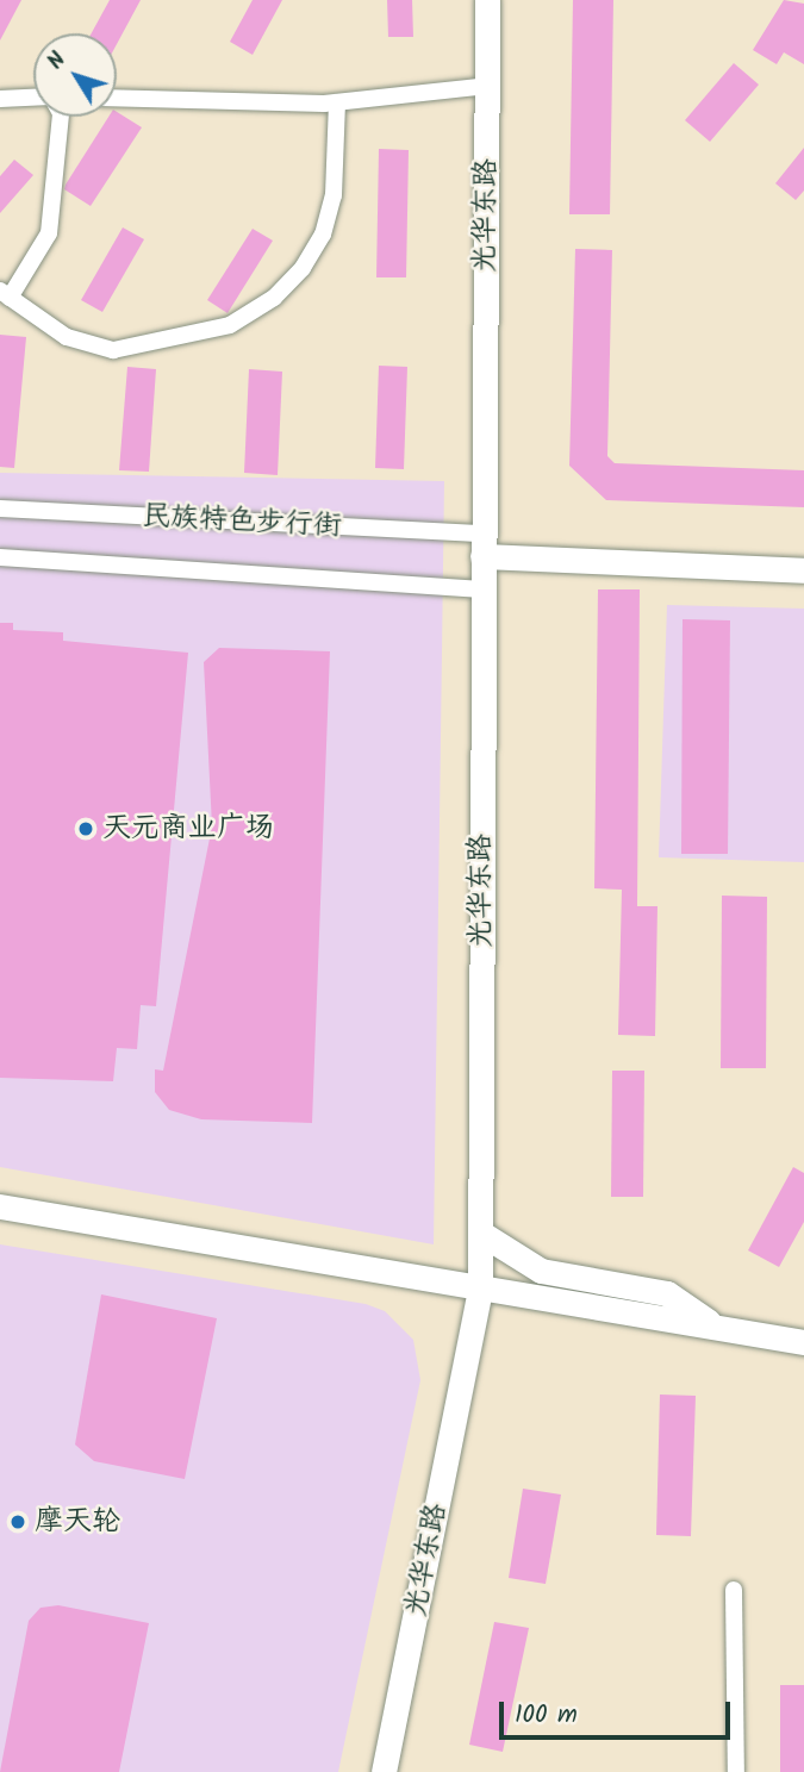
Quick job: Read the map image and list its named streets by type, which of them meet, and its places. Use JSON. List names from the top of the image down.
{
  "streets": {
    "main road": ["光华东路"],
    "street": ["民族特色步行街"]
  },
  "crossings": [
    ["光华东路", "民族特色步行街"]
  ],
  "places": ["天元商业广场", "摩天轮"],
  "scale_bar": "100 m",
  "north": "top left"
}
